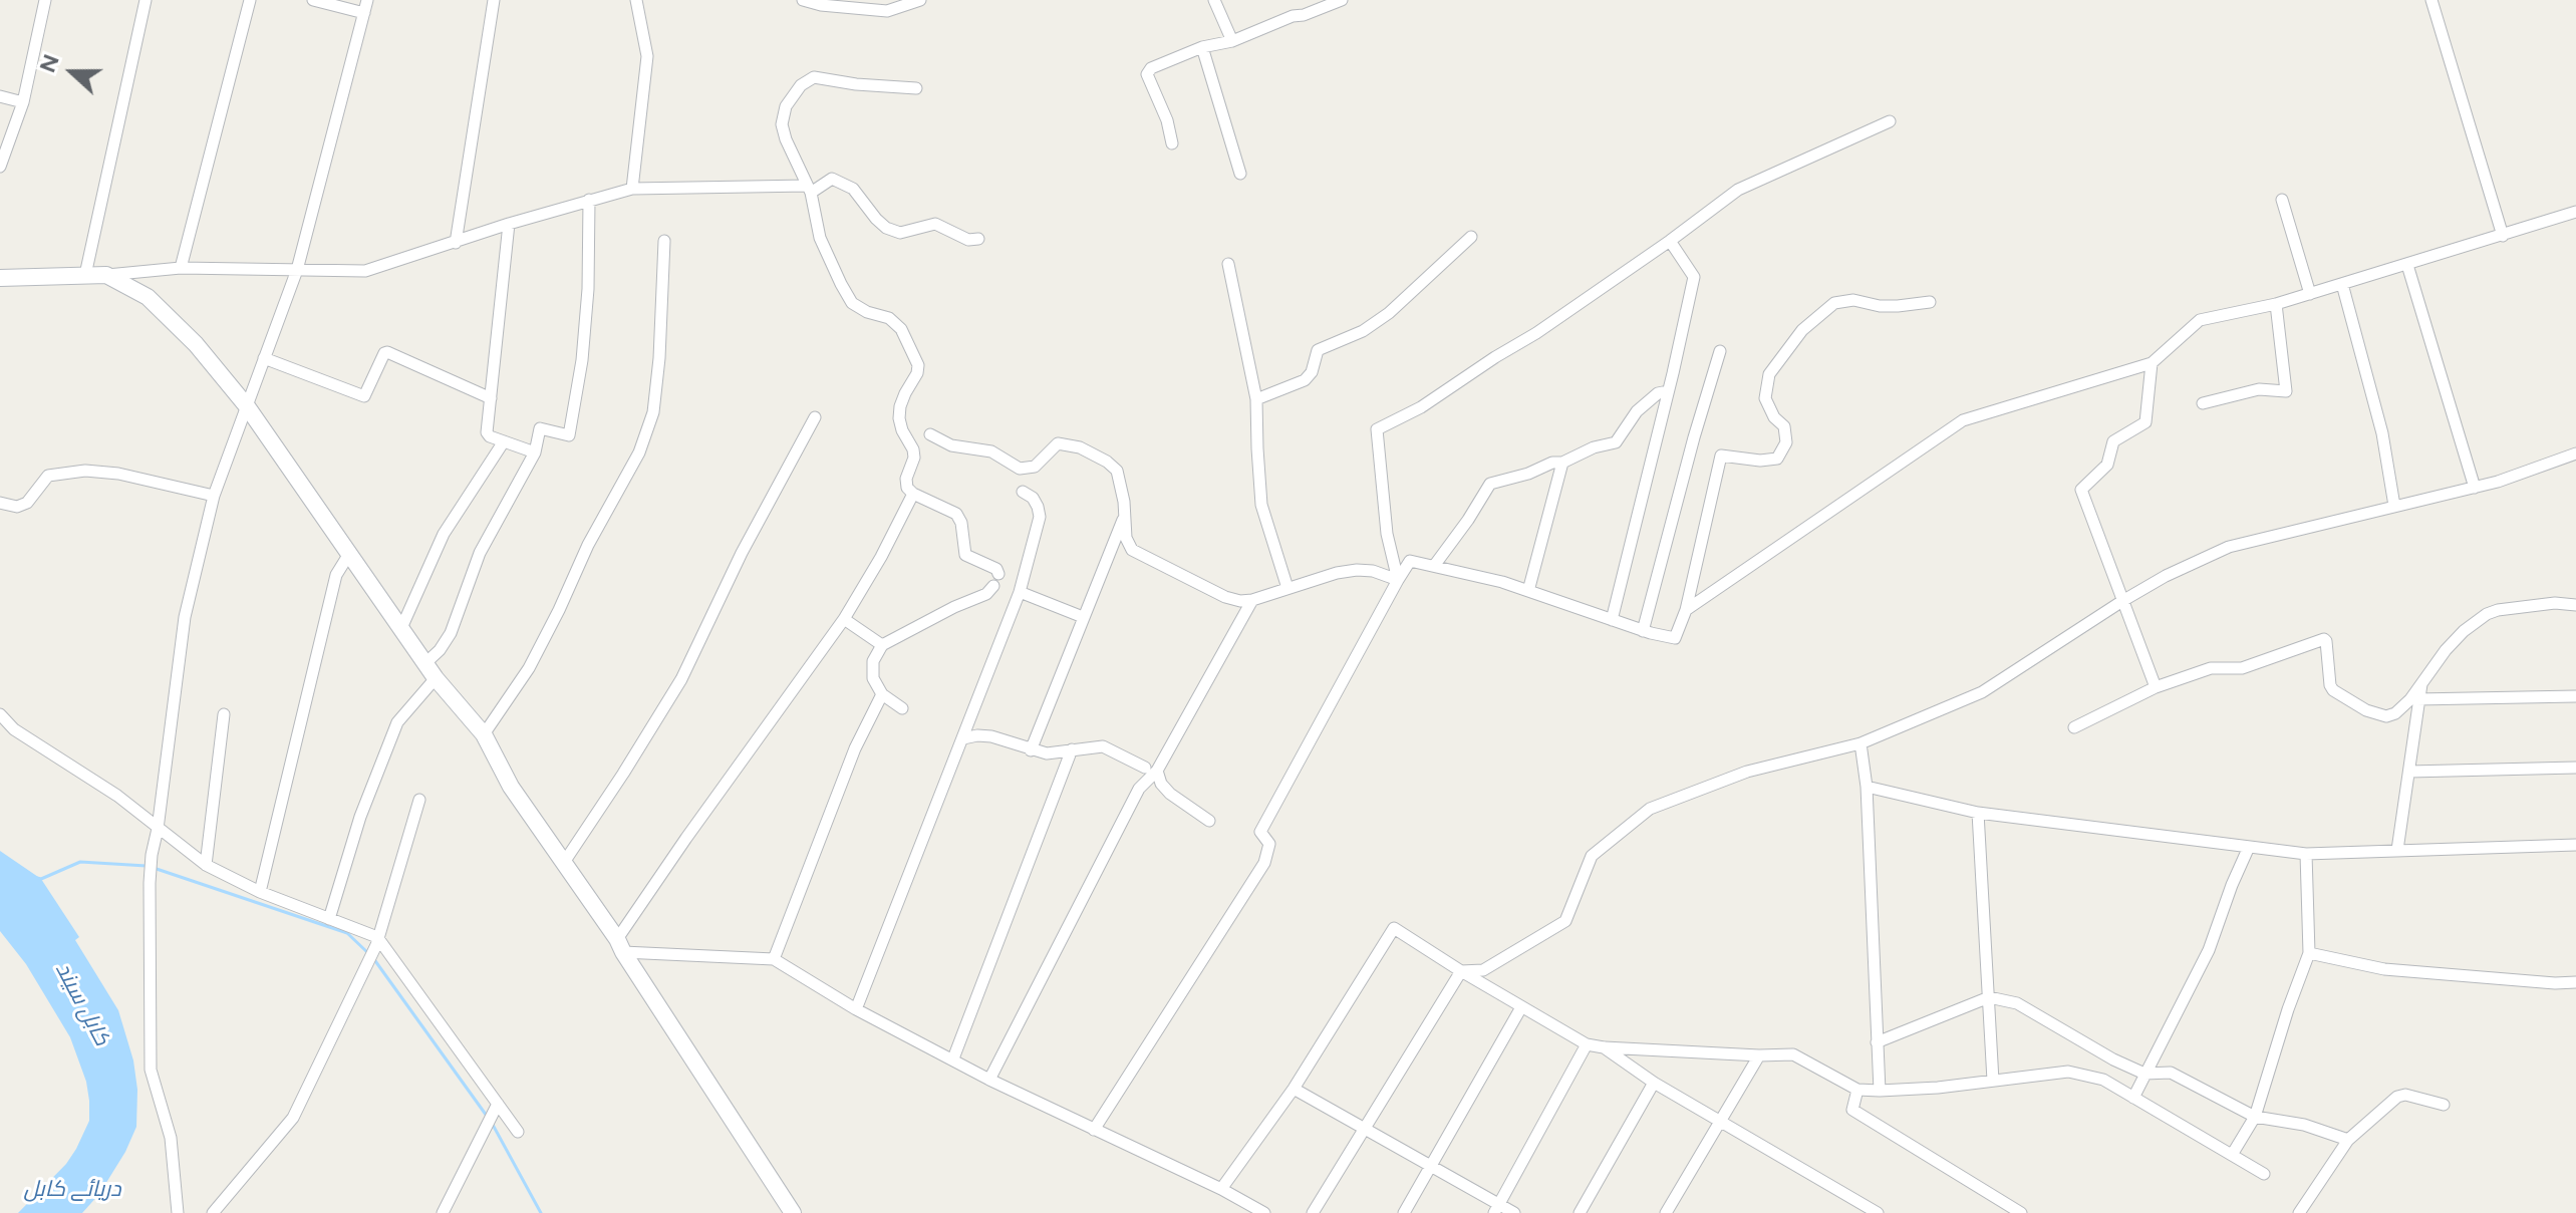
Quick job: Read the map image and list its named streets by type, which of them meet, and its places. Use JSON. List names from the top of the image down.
{
  "water": ["کابل سيند", "دریائے کابل"],
  "north": "left"
}
